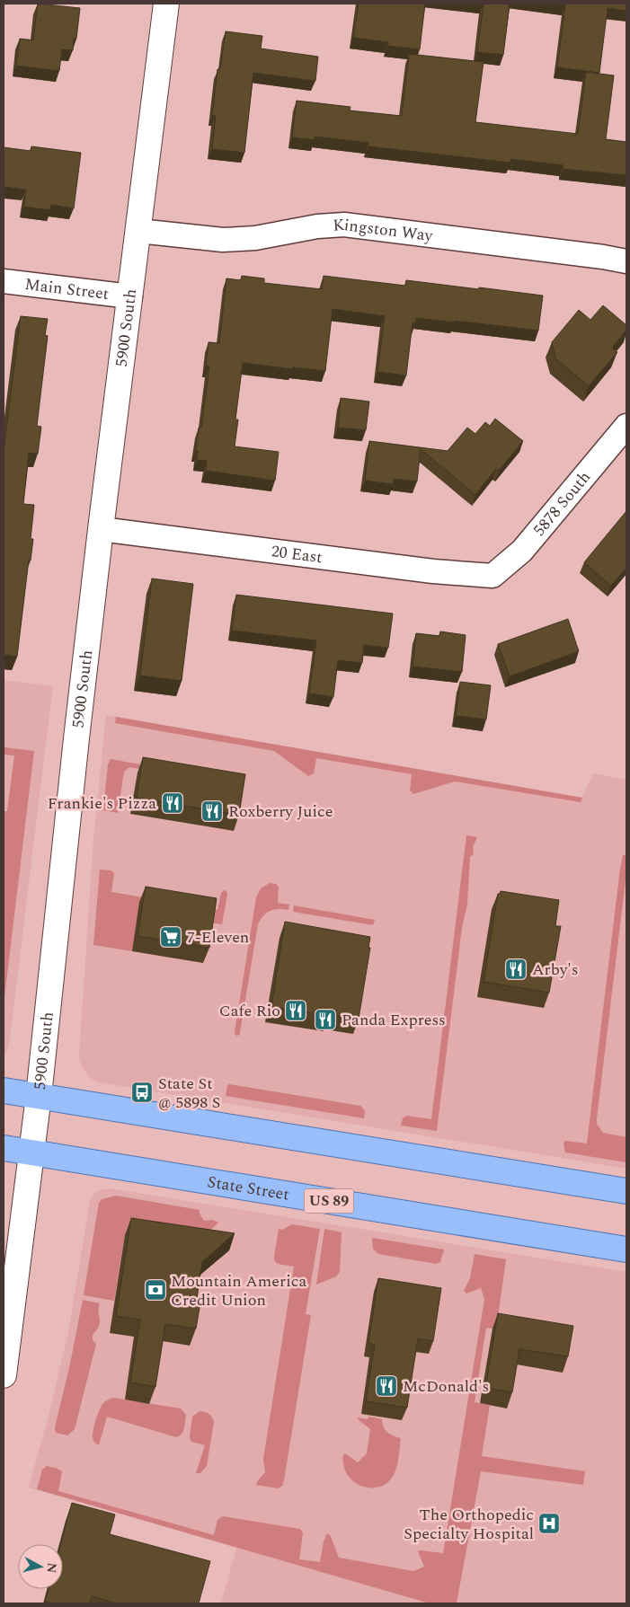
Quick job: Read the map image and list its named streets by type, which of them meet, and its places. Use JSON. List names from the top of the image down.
{
  "streets": {
    "main road": ["State Street", "US 89"],
    "street": [
      "Kingston Way",
      "Main Street",
      "5900 South",
      "5878 South",
      "20 East"
    ]
  },
  "crossings": [
    ["Kingston Way", "5900 South"],
    ["Main Street", "5900 South"],
    ["5900 South", "20 East"],
    ["5900 South", "State Street"],
    ["5878 South", "20 East"]
  ],
  "places": {
    "restaurant": [
      "Frankie's Pizza",
      "Roxberry Juice",
      "Arby's",
      "Cafe Rio",
      "Panda Express",
      "McDonald's"
    ],
    "supermarket": ["7-Eleven"],
    "bus stop": ["State St @ 5898 S"],
    "bank": ["Mountain America Credit Union"],
    "hospital": ["The Orthopedic Specialty Hospital"]
  },
  "north": "right"
}
